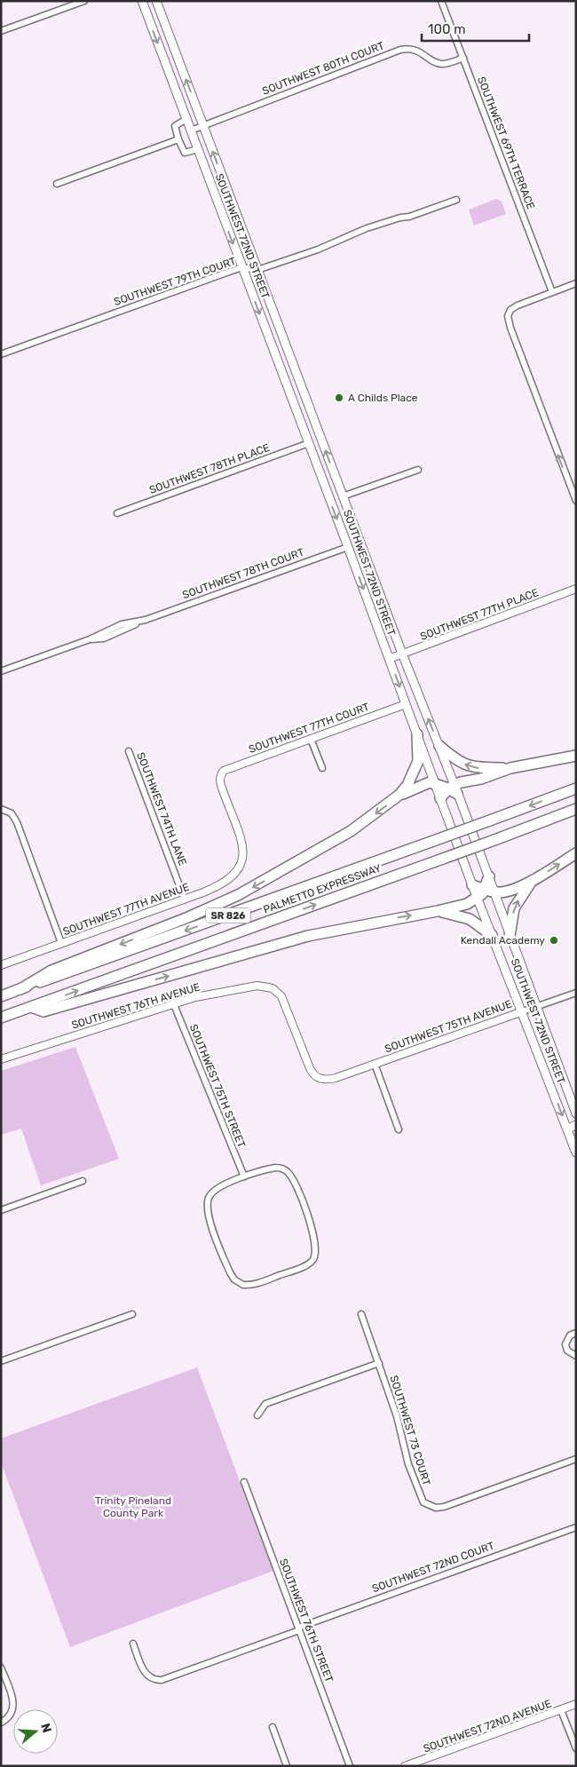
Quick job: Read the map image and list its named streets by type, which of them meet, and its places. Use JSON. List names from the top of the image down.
{
  "streets": {
    "highway": ["PALMETTO EXPRESSWAY", "SR 826"],
    "main road": ["SOUTHWEST 72ND STREET"],
    "street": [
      "SOUTHWEST 80TH COURT",
      "SOUTHWEST 69TH TERRACE",
      "SOUTHWEST 79TH COURT",
      "SOUTHWEST 78TH PLACE",
      "SOUTHWEST 78TH COURT",
      "SOUTHWEST 77TH PLACE",
      "SOUTHWEST 77TH COURT",
      "SOUTHWEST 74TH LANE",
      "SOUTHWEST 77TH AVENUE",
      "SOUTHWEST 76TH AVENUE",
      "SOUTHWEST 75TH AVENUE",
      "SOUTHWEST 75TH STREET",
      "SOUTHWEST 73 COURT",
      "SOUTHWEST 72ND COURT",
      "SOUTHWEST 76TH STREET",
      "SOUTHWEST 72ND AVENUE"
    ]
  },
  "crossings": [
    ["SOUTHWEST 80TH COURT", "SOUTHWEST 69TH TERRACE"],
    ["SOUTHWEST 80TH COURT", "SOUTHWEST 72ND STREET"],
    ["SOUTHWEST 72ND STREET", "SOUTHWEST 79TH COURT"],
    ["SOUTHWEST 72ND STREET", "SOUTHWEST 78TH PLACE"],
    ["SOUTHWEST 72ND STREET", "SOUTHWEST 78TH COURT"],
    ["SOUTHWEST 72ND STREET", "SOUTHWEST 77TH PLACE"],
    ["SOUTHWEST 72ND STREET", "SOUTHWEST 77TH COURT"],
    ["SOUTHWEST 72ND STREET", "SOUTHWEST 75TH AVENUE"],
    ["SOUTHWEST 77TH COURT", "SOUTHWEST 77TH AVENUE"],
    ["SOUTHWEST 74TH LANE", "SOUTHWEST 77TH AVENUE"],
    ["SOUTHWEST 76TH AVENUE", "SOUTHWEST 75TH AVENUE"],
    ["SOUTHWEST 76TH AVENUE", "SOUTHWEST 75TH STREET"],
    ["SOUTHWEST 72ND COURT", "SOUTHWEST 76TH STREET"]
  ],
  "parks": ["Trinity Pineland County Park"],
  "places": ["A Childs Place", "Kendall Academy"],
  "scale_bar": "100 m",
  "north": "right"
}
